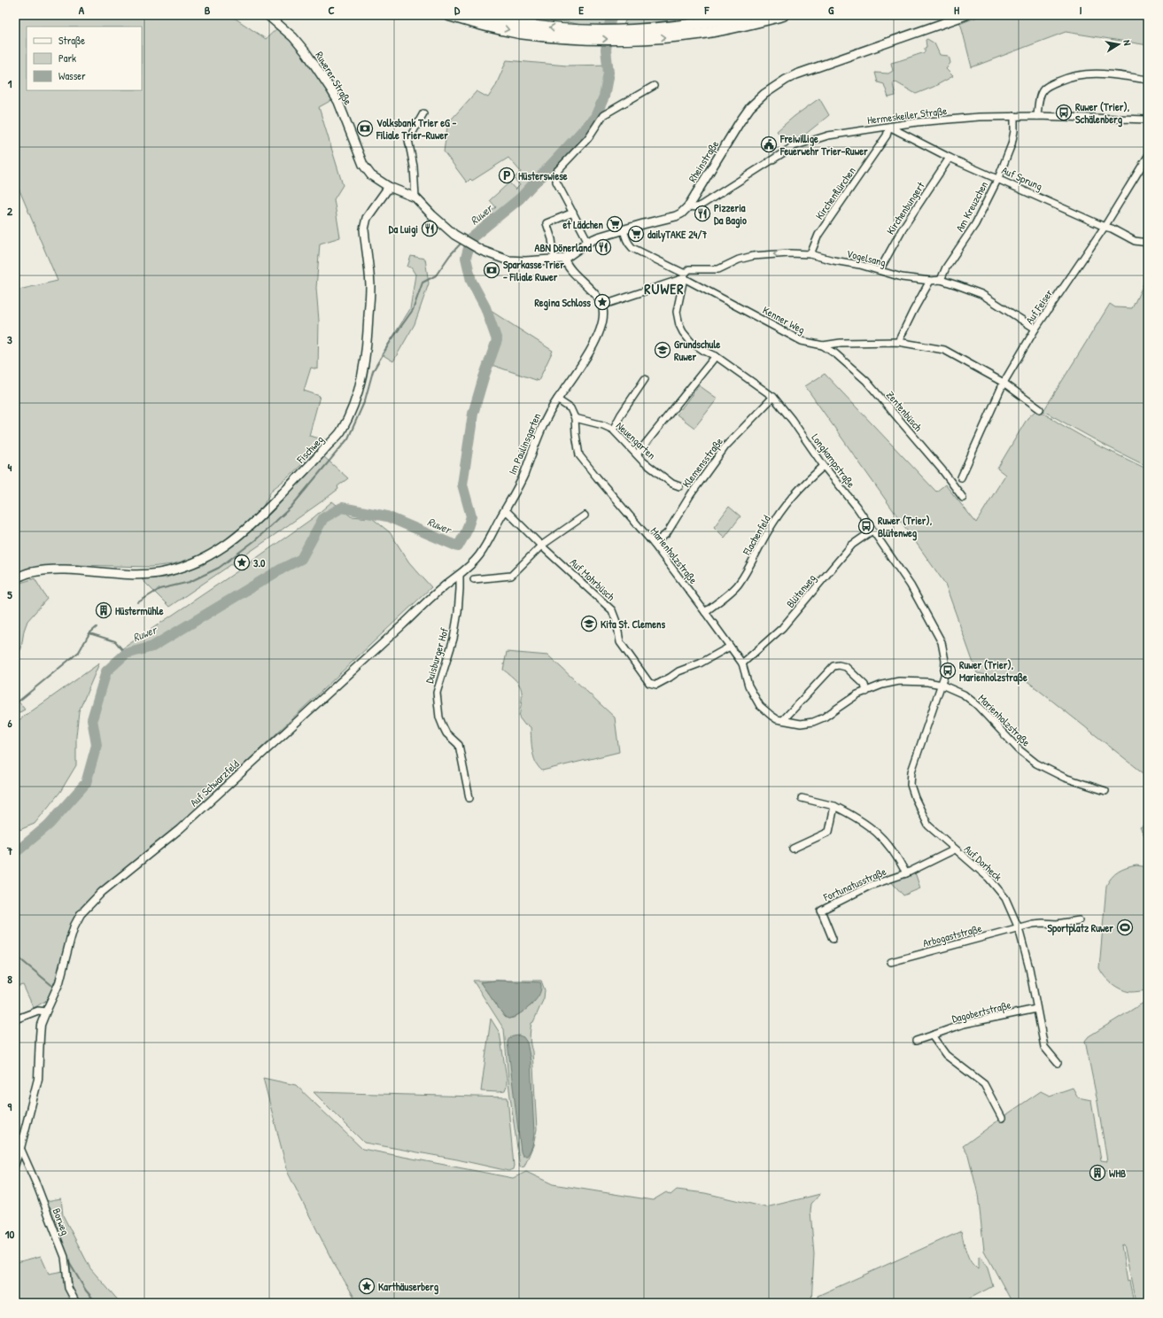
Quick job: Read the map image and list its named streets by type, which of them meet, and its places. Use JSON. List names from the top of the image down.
{
  "streets": {
    "main road": ["Ruwerer Straße", "Rheinstraße", "Fischweg"],
    "street": [
      "Hermeskeiler Straße",
      "Auf Sprung",
      "Kirchenflürchen",
      "Am Kreuzchen",
      "Kirchenbungert",
      "Vogelsang",
      "Auf Feiser",
      "Kenner Weg",
      "Zentenbüsch",
      "Neuengarten",
      "Im Paulinsgarten",
      "Longkampstraße",
      "Klemensstraße",
      "Flachenfeld",
      "Marienholzstraße",
      "Auf Mohrbüsch",
      "Blütenweg",
      "Duisburger Hof",
      "Auf Schwarzfeld",
      "Auf Dorheck",
      "Fortunatusstraße",
      "Arbogaststraße",
      "Dagobertstraße",
      "Borweg"
    ]
  },
  "crossings": [
    ["Ruwerer Straße", "Rheinstraße"],
    ["Ruwerer Straße", "Fischweg"],
    ["Hermeskeiler Straße", "Rheinstraße"],
    ["Hermeskeiler Straße", "Auf Sprung"],
    ["Hermeskeiler Straße", "Kirchenflürchen"],
    ["Hermeskeiler Straße", "Am Kreuzchen"],
    ["Rheinstraße", "Kenner Weg"],
    ["Auf Sprung", "Kirchenflürchen"],
    ["Auf Sprung", "Am Kreuzchen"],
    ["Auf Sprung", "Kirchenbungert"],
    ["Auf Sprung", "Auf Feiser"],
    ["Kirchenflürchen", "Vogelsang"],
    ["Am Kreuzchen", "Vogelsang"],
    ["Kirchenbungert", "Vogelsang"],
    ["Vogelsang", "Auf Feiser"],
    ["Vogelsang", "Kenner Weg"],
    ["Vogelsang", "Im Paulinsgarten"],
    ["Vogelsang", "Longkampstraße"],
    ["Auf Feiser", "Kenner Weg"],
    ["Kenner Weg", "Zentenbüsch"],
    ["Kenner Weg", "Longkampstraße"],
    ["Neuengarten", "Marienholzstraße"],
    ["Im Paulinsgarten", "Auf Mohrbüsch"],
    ["Im Paulinsgarten", "Duisburger Hof"],
    ["Im Paulinsgarten", "Auf Schwarzfeld"],
    ["Longkampstraße", "Klemensstraße"],
    ["Longkampstraße", "Flachenfeld"],
    ["Longkampstraße", "Marienholzstraße"],
    ["Longkampstraße", "Blütenweg"],
    ["Longkampstraße", "Auf Dorheck"],
    ["Klemensstraße", "Marienholzstraße"],
    ["Flachenfeld", "Marienholzstraße"],
    ["Marienholzstraße", "Auf Mohrbüsch"],
    ["Marienholzstraße", "Blütenweg"],
    ["Marienholzstraße", "Auf Dorheck"],
    ["Auf Schwarzfeld", "Borweg"],
    ["Auf Dorheck", "Fortunatusstraße"],
    ["Auf Dorheck", "Arbogaststraße"],
    ["Auf Dorheck", "Dagobertstraße"]
  ],
  "districts": ["RUWER"],
  "water": ["Ruwer"],
  "places": {
    "bus stop": ["Ruwer (Trier), Schälenberg", "Ruwer (Trier), Blütenweg", "Ruwer (Trier), Marienholzstraße"],
    "bank": ["Volksbank Trier eG - Filiale Trier-Ruwer", "Sparkasse Trier - Filiale Ruwer"],
    "public building": ["Freiwillige Feuerwehr Trier-Ruwer"],
    "parking": ["Hüsterswiese"],
    "restaurant": ["Pizzeria Da Bagio", "Da Luigi", "ABN Dönerland"],
    "supermarket": ["et Lädchen", "dailyTAKE 24/7"],
    "place": ["Regina Schloss", "3.0", "Karthäuserberg"],
    "school or university": ["Grundschule Ruwer", "Kita St. Clemens"],
    "building": ["Hüstermühle", "WHB"],
    "sports": ["Sportplatz Ruwer"]
  },
  "legend": ["Straße", "Park", "Wasser"],
  "north": "right",
  "grid": {
    "columns": [
      "A",
      "B",
      "C",
      "D",
      "E",
      "F",
      "G",
      "H",
      "I"
    ],
    "rows": [
      "1",
      "2",
      "3",
      "4",
      "5",
      "6",
      "7",
      "8",
      "9",
      "10"
    ]
  }
}
